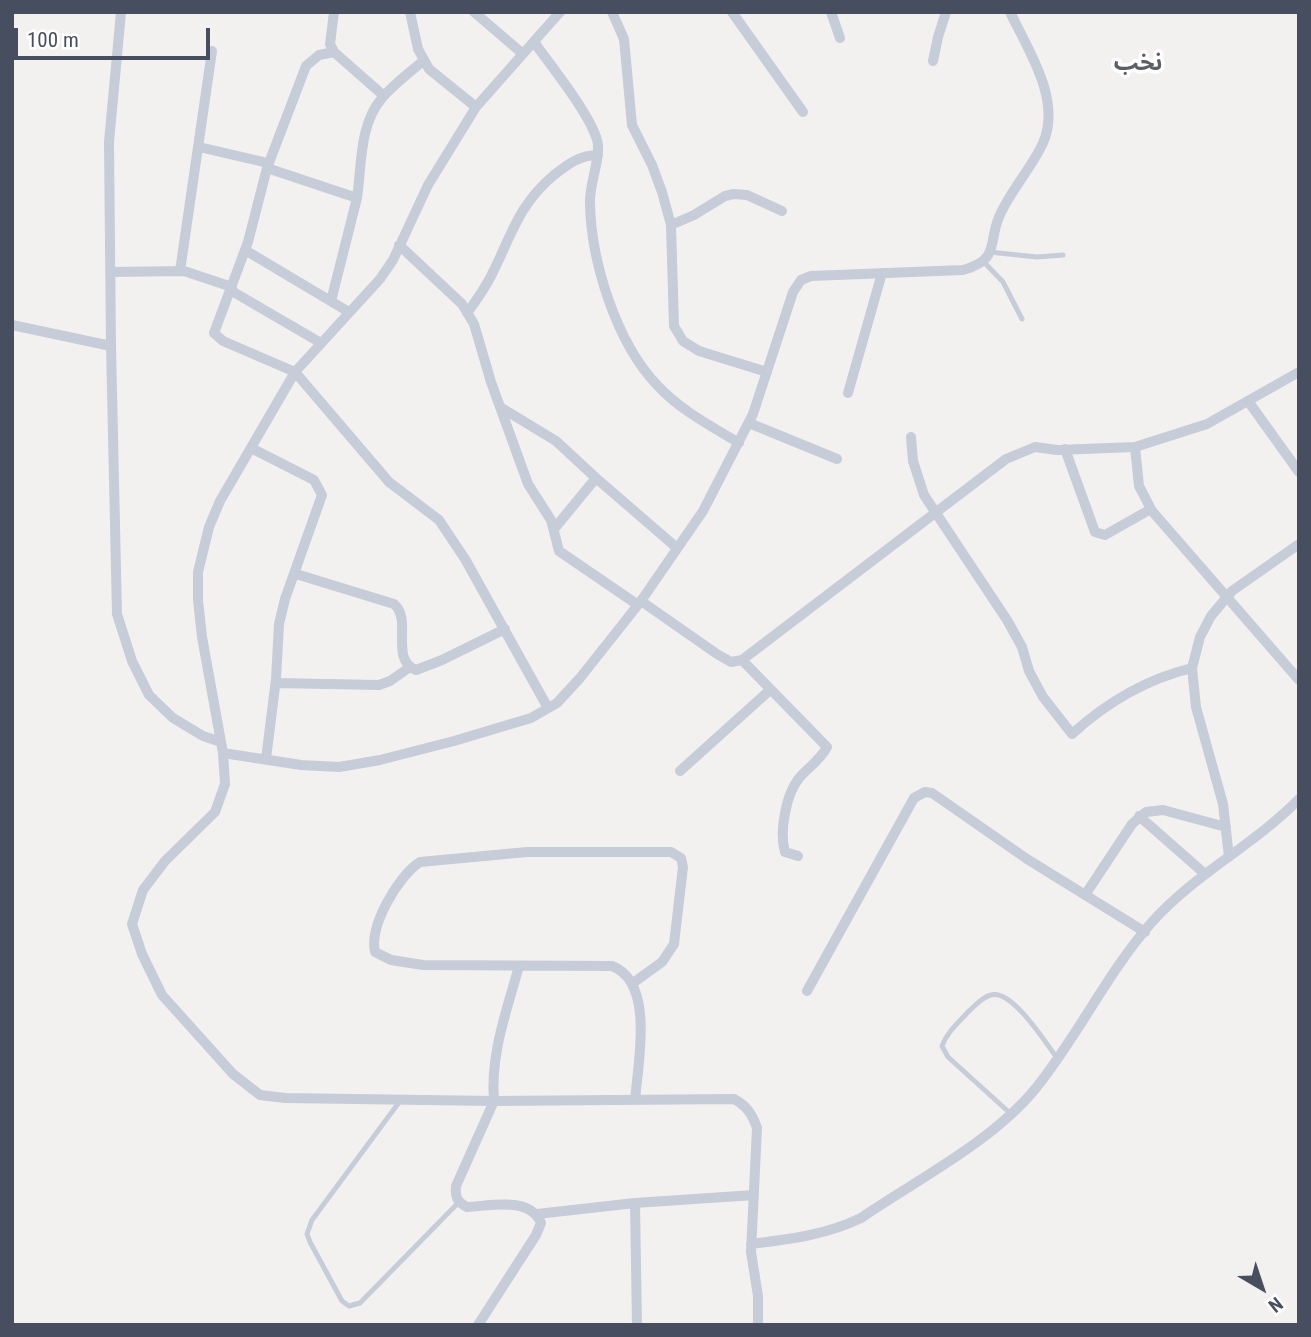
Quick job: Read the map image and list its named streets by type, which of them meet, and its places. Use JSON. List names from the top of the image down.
{
  "districts": ["نخب"],
  "scale_bar": "100 m",
  "north": "bottom right"
}
